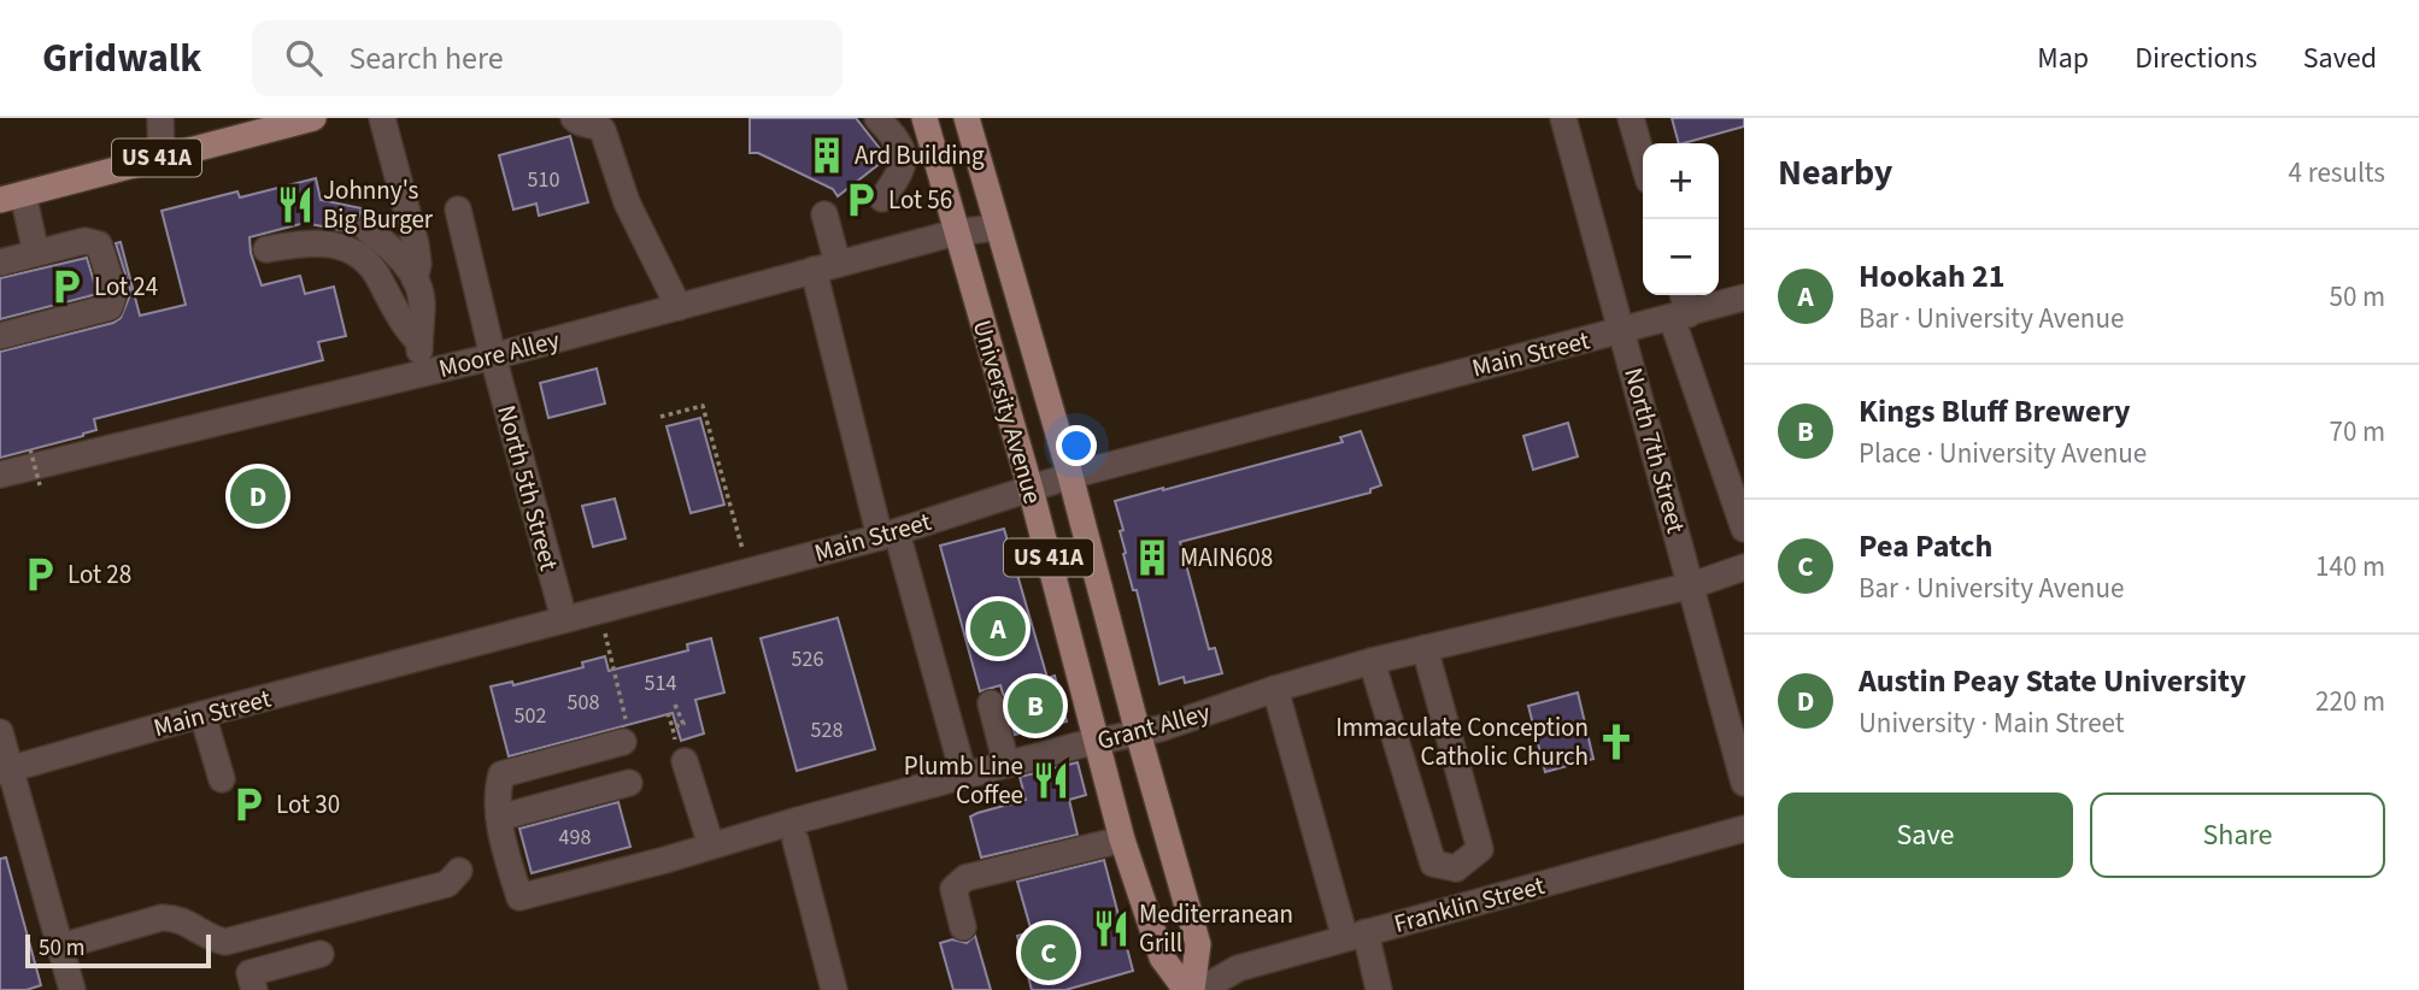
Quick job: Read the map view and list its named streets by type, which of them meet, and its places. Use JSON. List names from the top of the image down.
{
  "streets": {
    "main road": ["US 41A", "University Avenue"],
    "street": [
      "Moore Alley",
      "Main Street",
      "North 7th Street",
      "North 5th Street",
      "Grant Alley",
      "Franklin Street"
    ]
  },
  "crossings": [
    ["Moore Alley", "University Avenue"],
    ["Moore Alley", "North 5th Street"],
    ["Main Street", "University Avenue"],
    ["Main Street", "North 7th Street"],
    ["Main Street", "North 5th Street"],
    ["University Avenue", "Grant Alley"],
    ["North 7th Street", "Grant Alley"]
  ],
  "places": {
    "building": ["Ard Building", "MAIN608"],
    "parking": [
      "Lot 56",
      "Lot 24",
      "Lot 28",
      "Lot 30"
    ],
    "restaurant": ["Johnny's Big Burger", "Plumb Line Coffee", "Mediterranean Grill"],
    "church": ["Immaculate Conception Catholic Church"]
  },
  "house_numbers": [
    "510",
    "526",
    "514",
    "508",
    "502",
    "528",
    "498"
  ],
  "scale_bar": "50 m",
  "page": {
    "header": "Gridwalk",
    "search": "Search here",
    "nav": ["Map", "Directions", "Saved"],
    "heading": ["Nearby", "4 results"],
    "map_buttons": ["+", "−"],
    "list": [
      {
        "mark": "A",
        "name": "Hookah 21",
        "note": "Bar · University Avenue",
        "value": "50 m"
      },
      {
        "mark": "B",
        "name": "Kings Bluff Brewery",
        "note": "Place · University Avenue",
        "value": "70 m"
      },
      {
        "mark": "C",
        "name": "Pea Patch",
        "note": "Bar · University Avenue",
        "value": "140 m"
      },
      {
        "mark": "D",
        "name": "Austin Peay State University",
        "note": "University · Main Street",
        "value": "220 m"
      }
    ],
    "pins": [
      "D",
      "A",
      "B",
      "C"
    ],
    "buttons": ["Save", "Share"],
    "scale": "50 m"
  }
}
